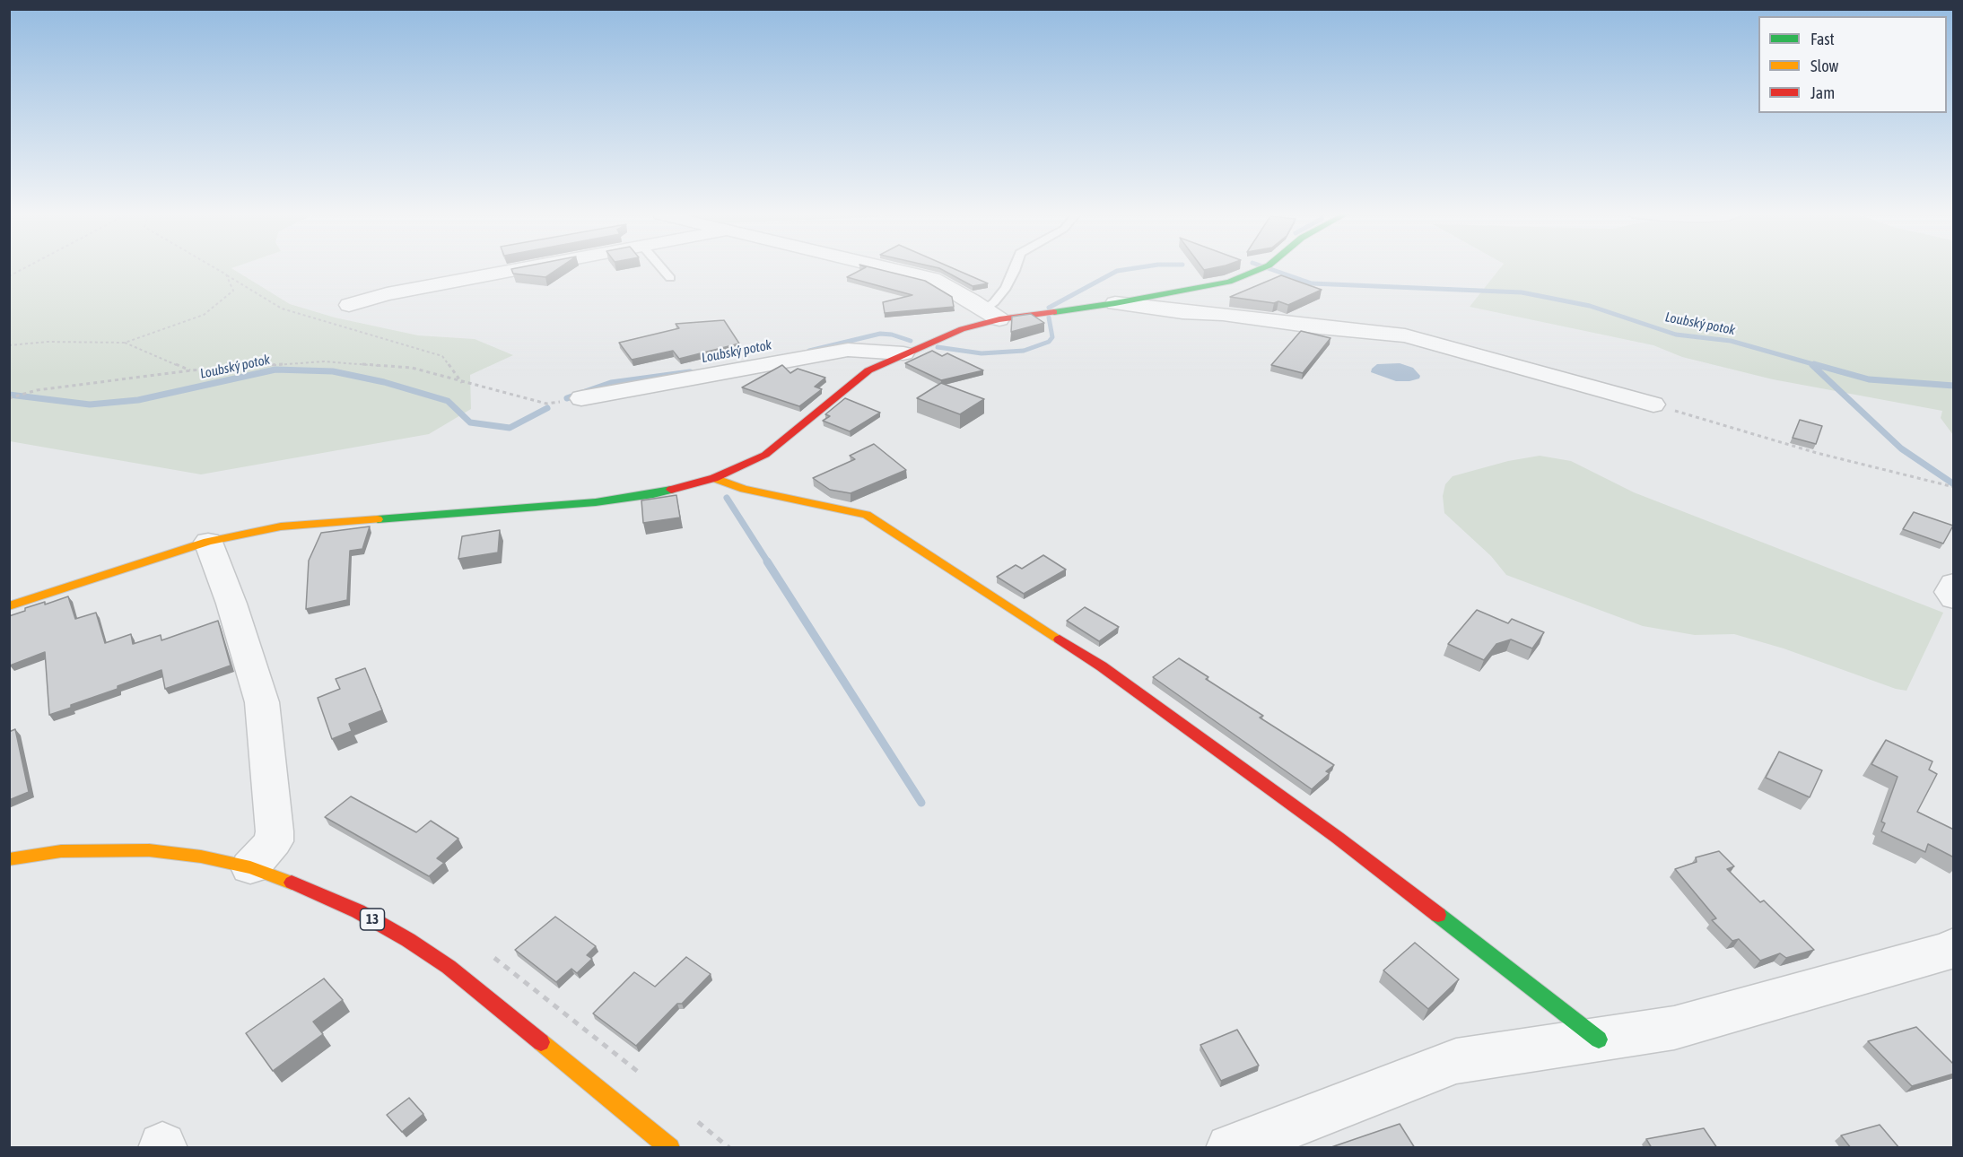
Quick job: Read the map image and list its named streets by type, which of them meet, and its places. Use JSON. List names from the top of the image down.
{
  "streets": {
    "street": ["13"]
  },
  "water": ["Loubský potok"],
  "legend": ["Fast", "Slow", "Jam"]
}
